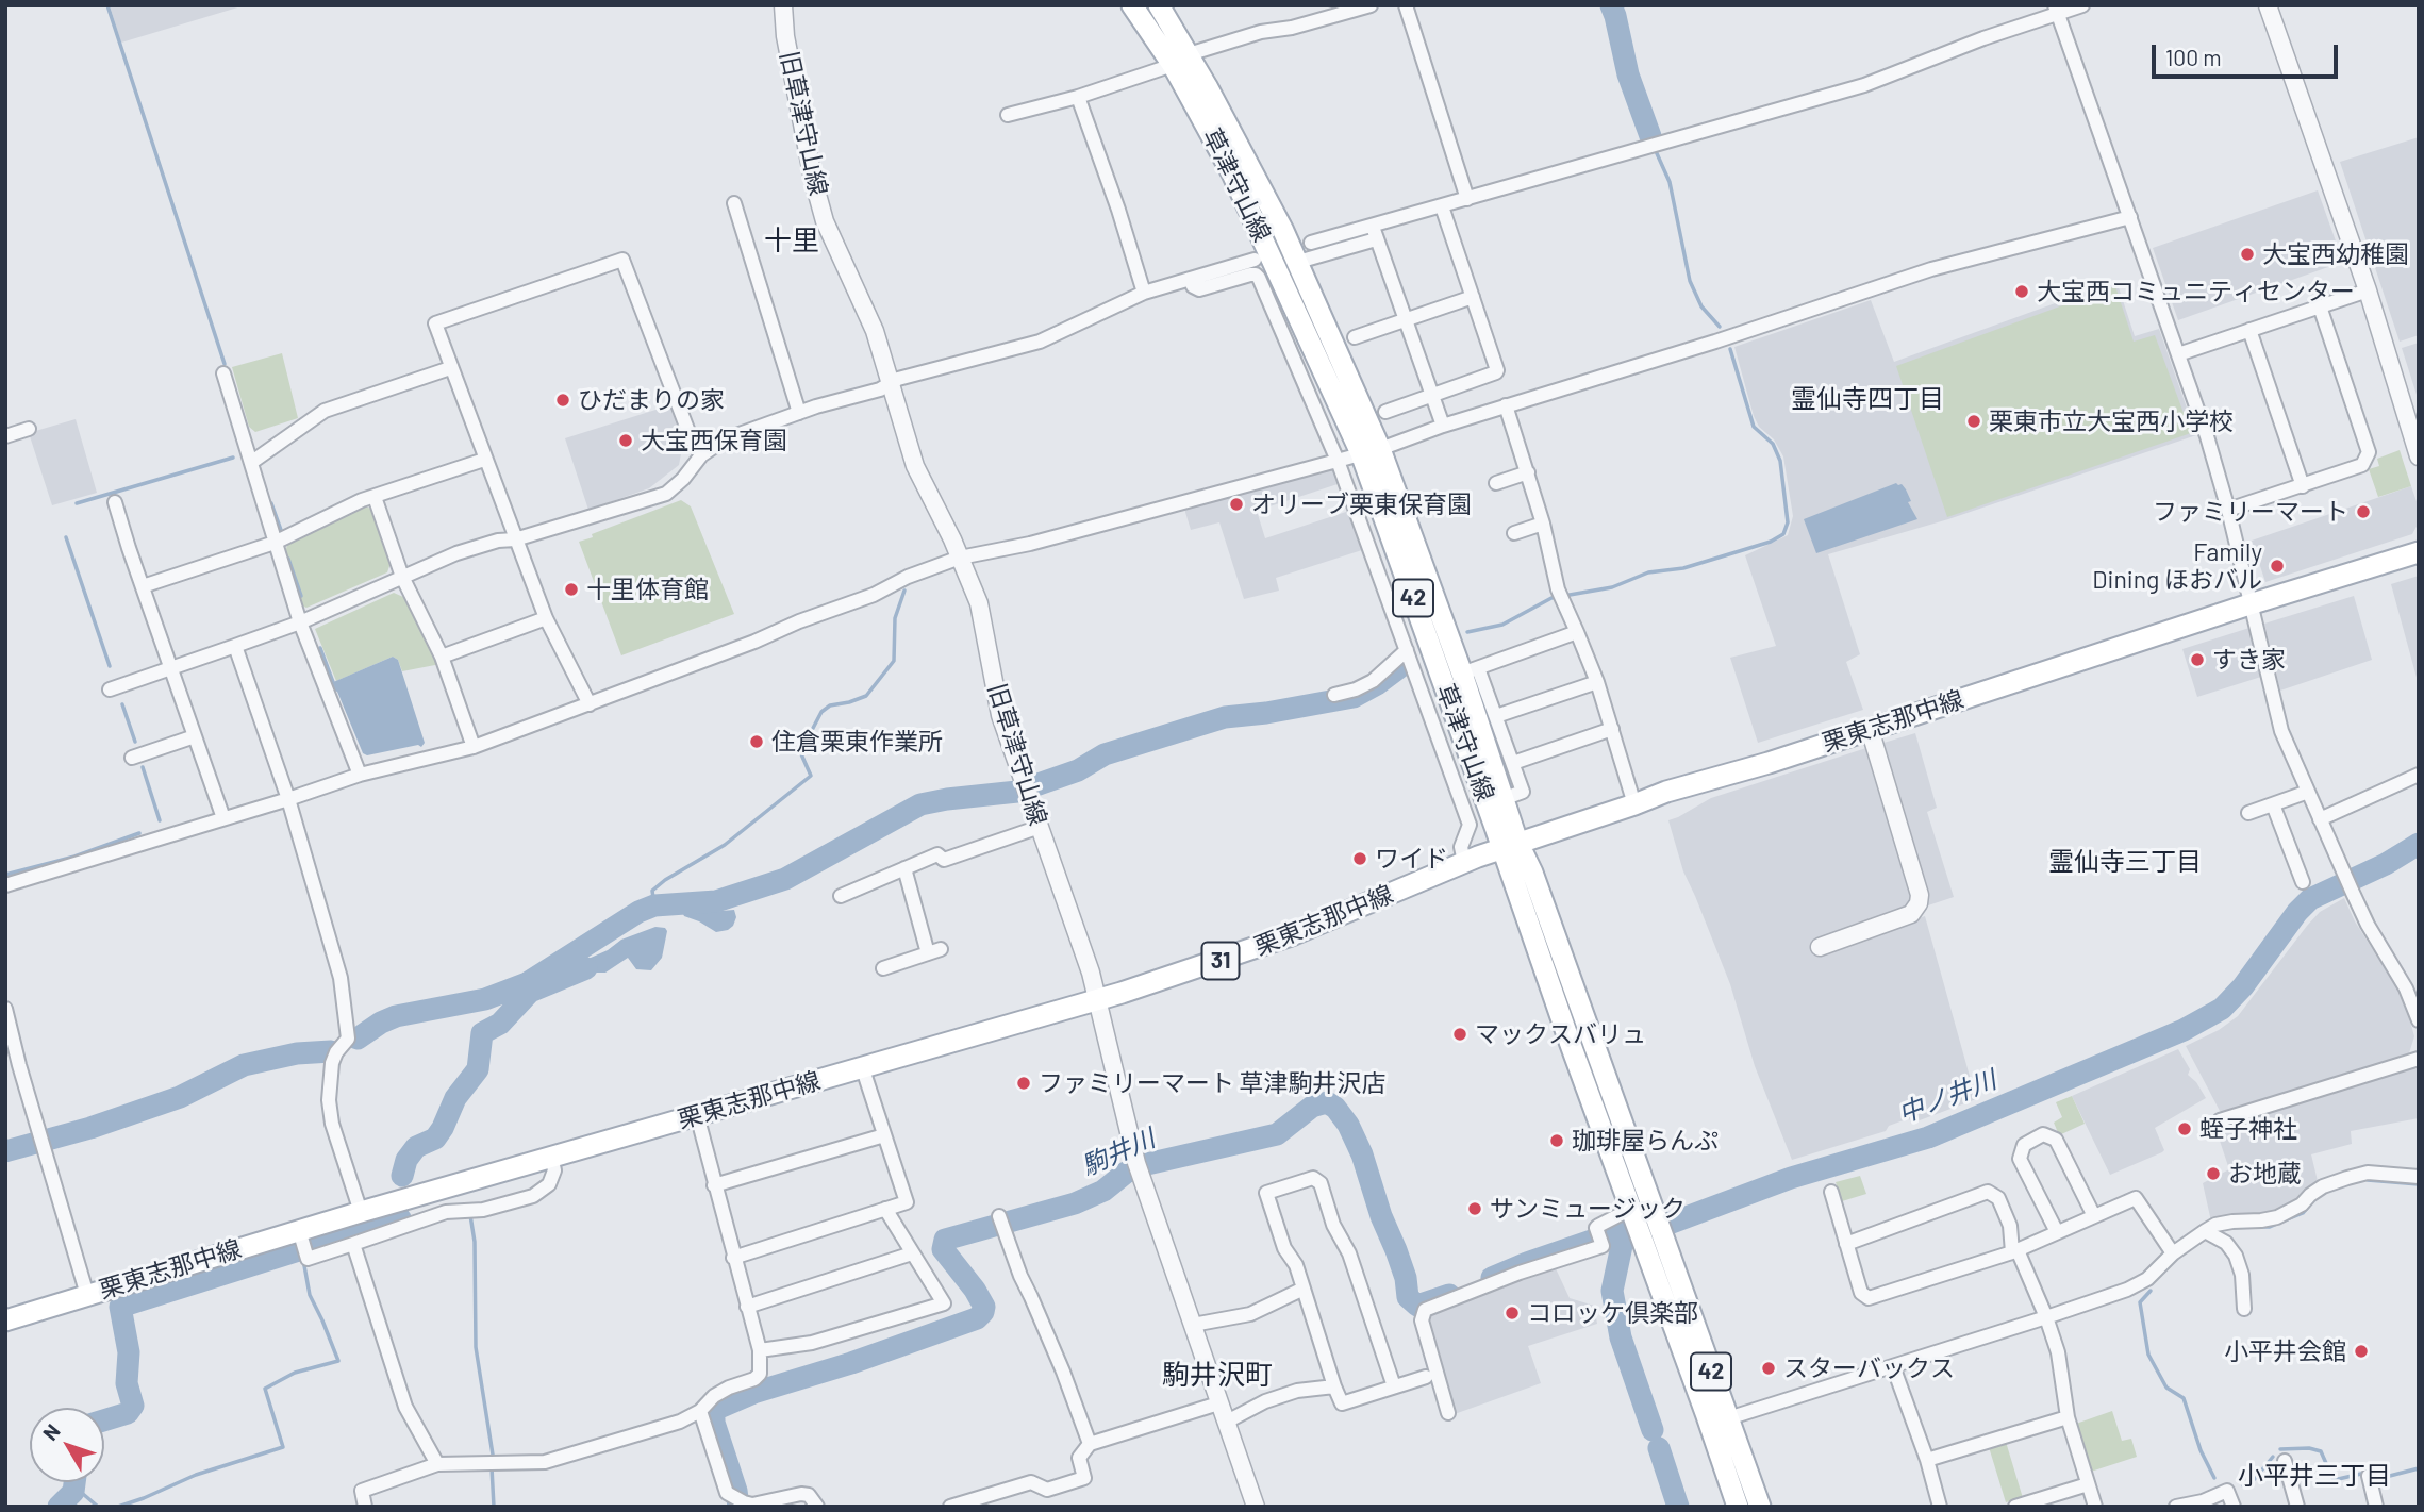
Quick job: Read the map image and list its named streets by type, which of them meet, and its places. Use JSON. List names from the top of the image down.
{
  "streets": {
    "main road": [
      "草津守山線",
      "42",
      "栗東志那中線",
      "31"
    ],
    "street": ["旧草津守山線"]
  },
  "crossings": [
    ["旧草津守山線", "栗東志那中線"],
    ["草津守山線", "栗東志那中線"]
  ],
  "districts": [
    "十里",
    "霊仙寺四丁目",
    "霊仙寺三丁目",
    "駒井沢町",
    "小平井三丁目"
  ],
  "water": ["中ノ井川", "駒井川"],
  "places": [
    "大宝西幼稚園",
    "大宝西コミュニティセンター",
    "ひだまりの家",
    "栗東市立大宝西小学校",
    "大宝西保育園",
    "オリーブ栗東保育園",
    "ファミリーマート",
    "Family Dining ほおバル",
    "十里体育館",
    "すき家",
    "住倉栗東作業所",
    "ワイド",
    "マックスバリュ",
    "ファミリーマート 草津駒井沢店",
    "蛭子神社",
    "珈琲屋らんぷ",
    "お地蔵",
    "サンミュージック",
    "コロッケ倶楽部",
    "小平井会館",
    "スターバックス"
  ],
  "scale_bar": "100 m",
  "north": "top left"
}
